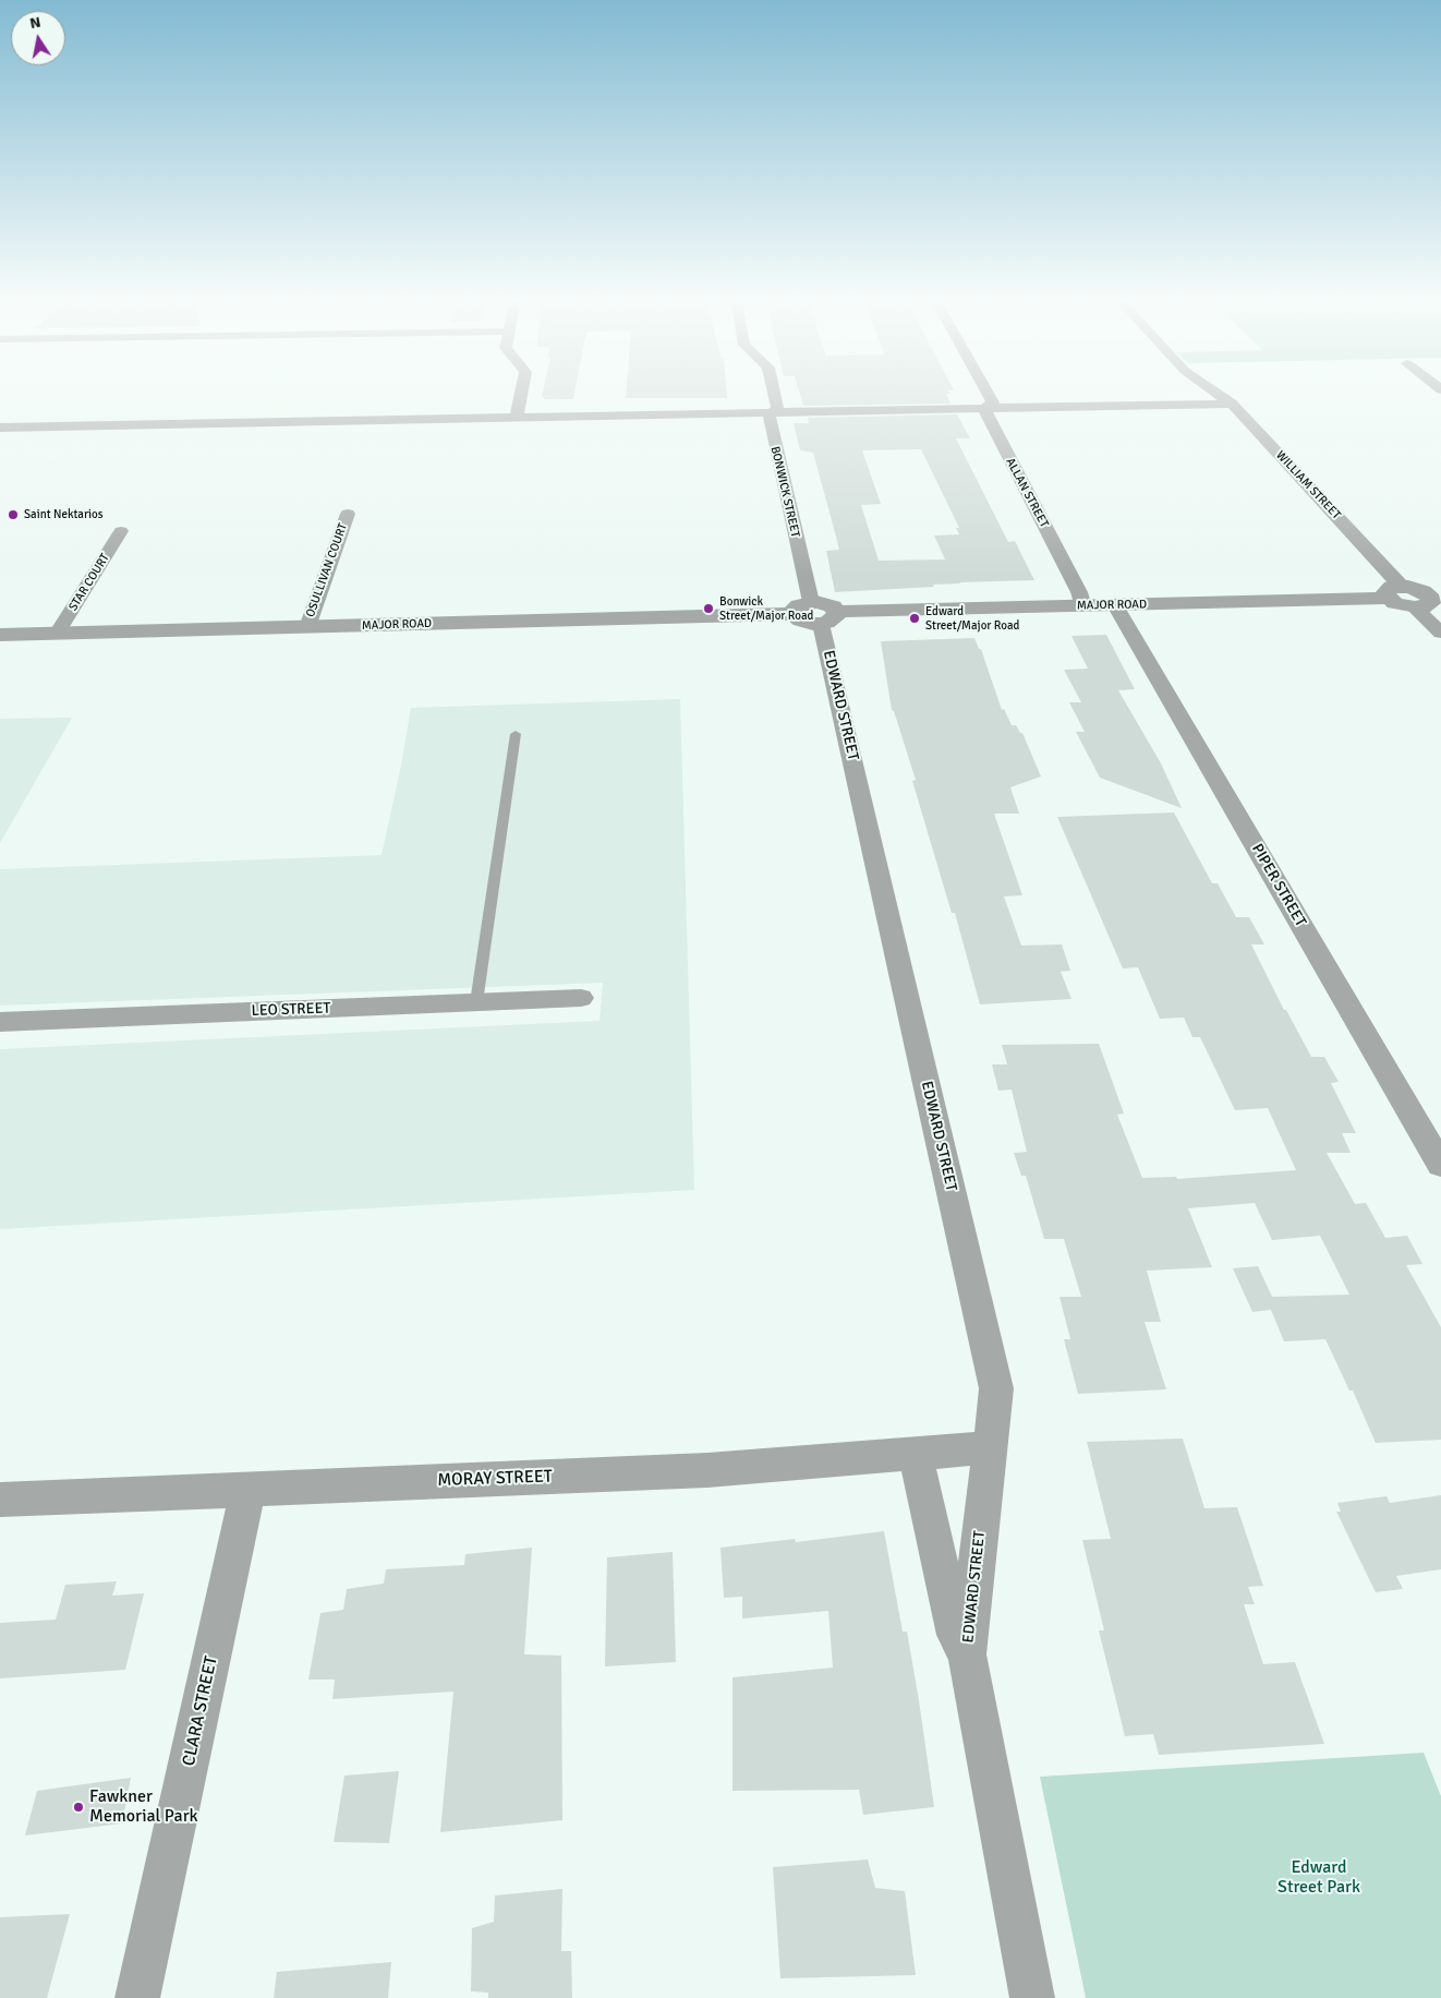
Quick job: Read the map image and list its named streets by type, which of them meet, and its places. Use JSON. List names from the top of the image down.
{
  "streets": {
    "street": [
      "WILLIAM STREET",
      "BONWICK STREET",
      "ALLAN STREET",
      "OSULLIVAN COURT",
      "STAR COURT",
      "MAJOR ROAD",
      "EDWARD STREET",
      "PIPER STREET",
      "LEO STREET",
      "MORAY STREET",
      "CLARA STREET"
    ]
  },
  "crossings": [
    ["WILLIAM STREET", "MAJOR ROAD"],
    ["BONWICK STREET", "MAJOR ROAD"],
    ["BONWICK STREET", "EDWARD STREET"],
    ["ALLAN STREET", "MAJOR ROAD"],
    ["OSULLIVAN COURT", "MAJOR ROAD"],
    ["STAR COURT", "MAJOR ROAD"],
    ["MAJOR ROAD", "EDWARD STREET"],
    ["MAJOR ROAD", "PIPER STREET"],
    ["EDWARD STREET", "MORAY STREET"],
    ["MORAY STREET", "CLARA STREET"]
  ],
  "parks": ["Edward Street Park"],
  "places": [
    "Saint Nektarios",
    "Bonwick Street/Major Road",
    "Edward Street/Major Road",
    "Fawkner Memorial Park"
  ],
  "north": "top"
}
